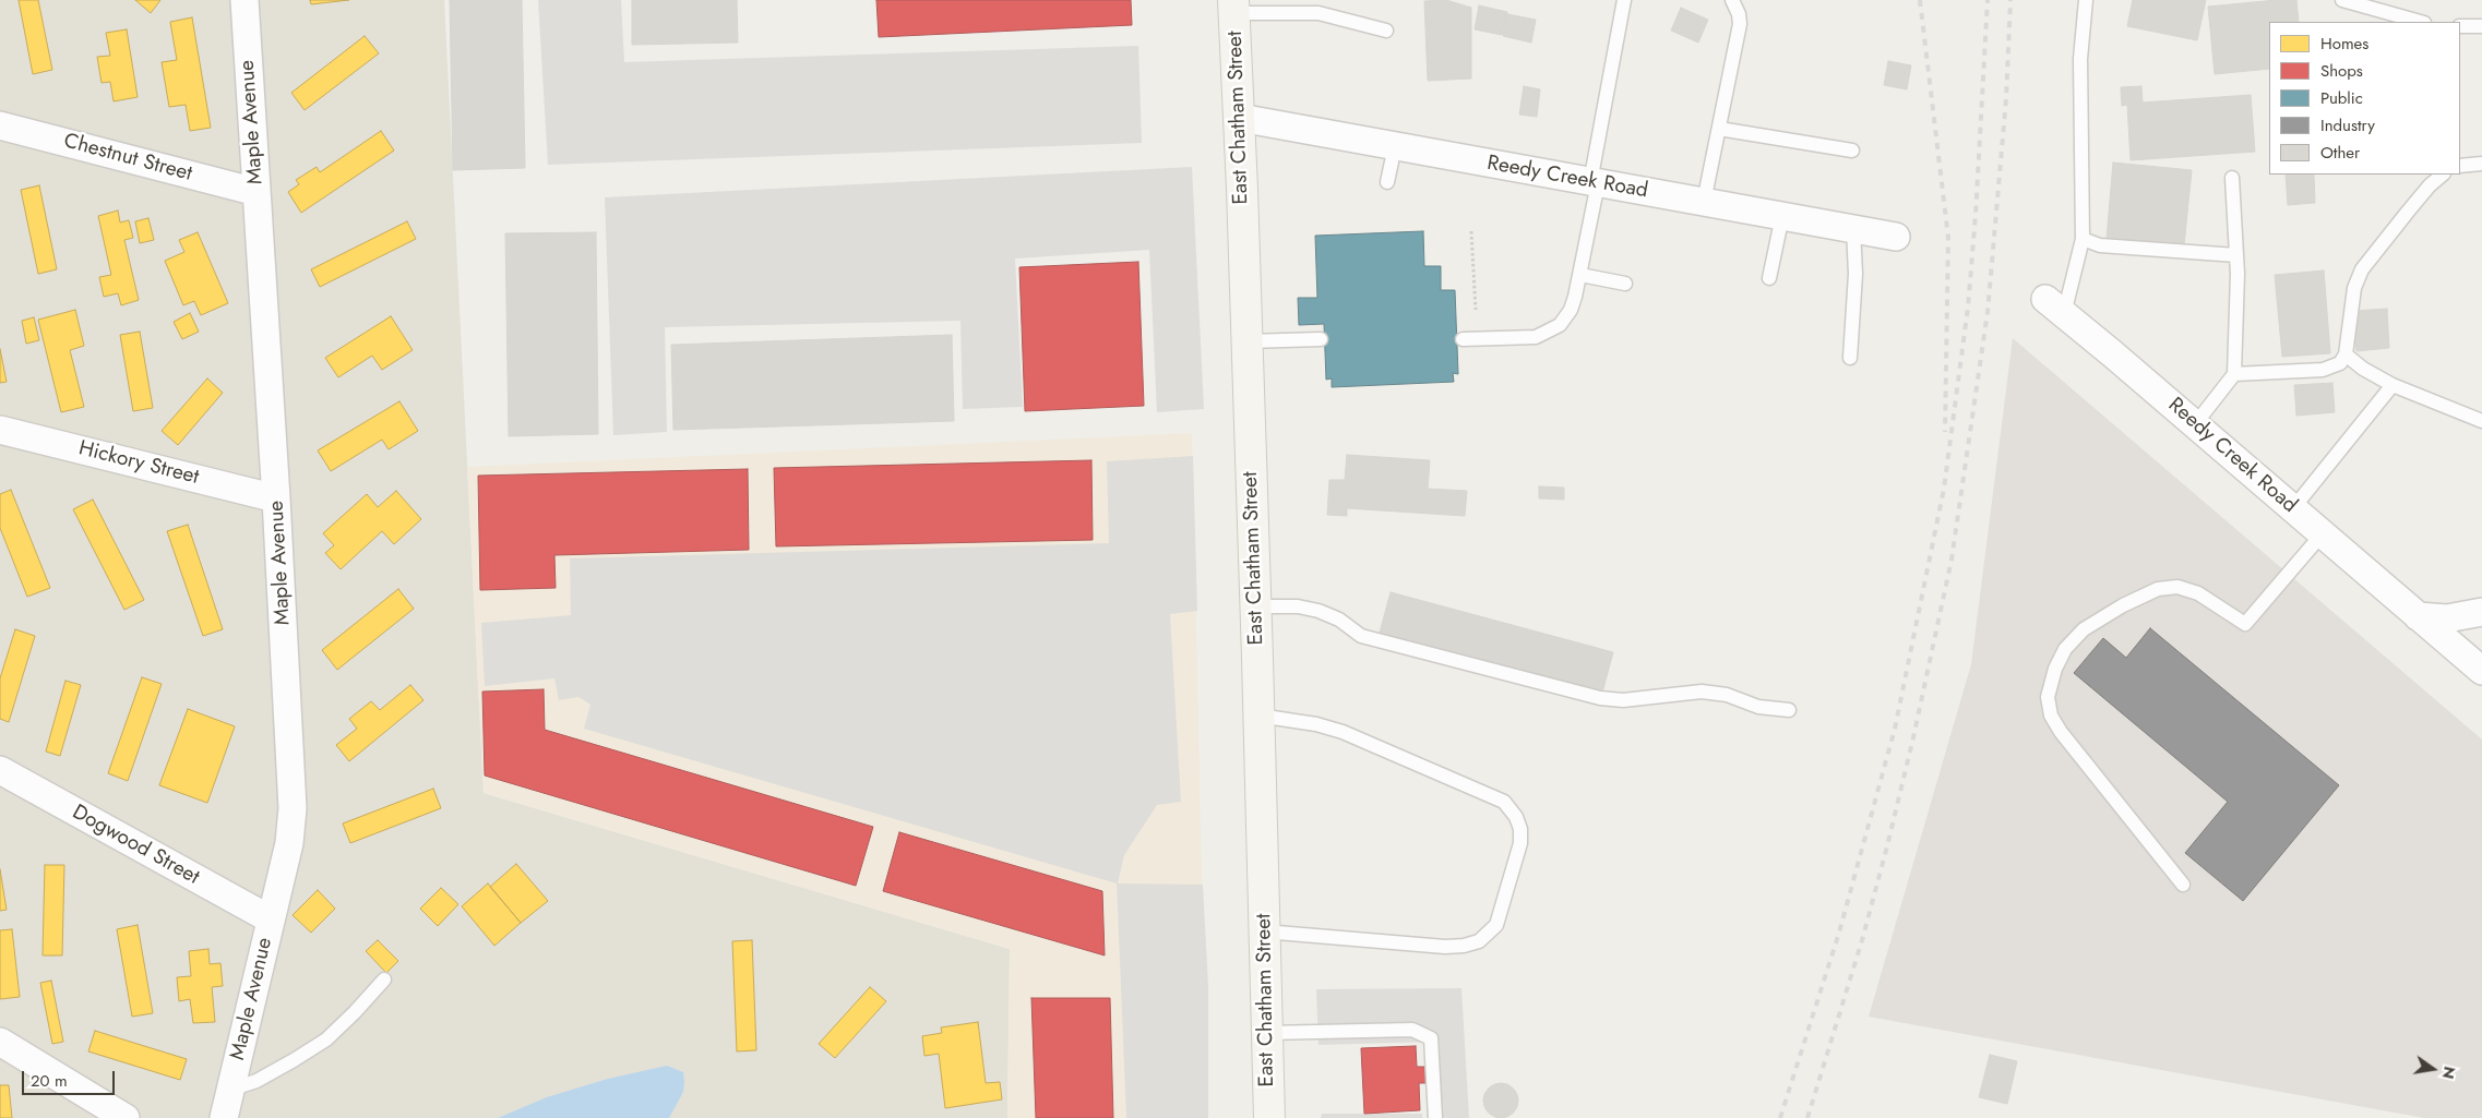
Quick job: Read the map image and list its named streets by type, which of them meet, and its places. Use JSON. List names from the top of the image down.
{
  "streets": {
    "main road": ["East Chatham Street"],
    "street": [
      "Maple Avenue",
      "Chestnut Street",
      "Reedy Creek Road",
      "Hickory Street",
      "Dogwood Street"
    ]
  },
  "crossings": [
    ["East Chatham Street", "Reedy Creek Road"],
    ["Maple Avenue", "Chestnut Street"],
    ["Maple Avenue", "Hickory Street"],
    ["Maple Avenue", "Dogwood Street"]
  ],
  "legend": [
    "Homes",
    "Shops",
    "Public",
    "Industry",
    "Other"
  ],
  "scale_bar": "20 m",
  "north": "right"
}
